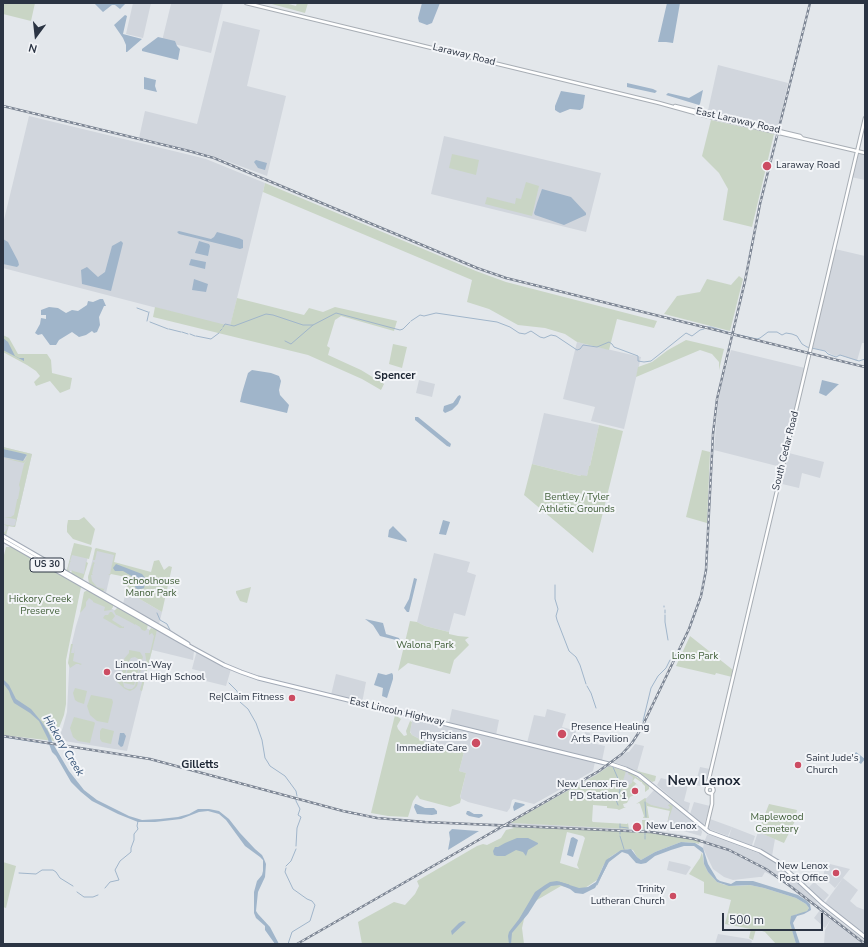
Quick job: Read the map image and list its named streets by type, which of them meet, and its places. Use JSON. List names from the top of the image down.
{
  "streets": {
    "main road": [
      "Laraway Road",
      "East Laraway Road",
      "South Cedar Road",
      "US 30",
      "East Lincoln Highway"
    ]
  },
  "crossings": [
    ["Laraway Road", "East Laraway Road"],
    ["East Laraway Road", "South Cedar Road"],
    ["US 30", "East Lincoln Highway"]
  ],
  "districts": ["Spencer", "Gilletts", "New Lenox"],
  "water": ["Hickory Creek"],
  "parks": [
    "Bentley / Tyler Athletic Grounds",
    "Schoolhouse Manor Park",
    "Hickory Creek Preserve",
    "Walona Park",
    "Lions Park",
    "Maplewood Cemetery"
  ],
  "places": [
    "Laraway Road",
    "Lincoln-Way Central High School",
    "Re|Claim Fitness",
    "Presence Healing Arts Pavilion",
    "Physicians Immediate Care",
    "Saint Jude's Church",
    "New Lenox Fire PD Station 1",
    "New Lenox",
    "New Lenox Post Office",
    "Trinity Lutheran Church"
  ],
  "scale_bar": "500 m",
  "north": "bottom"
}
